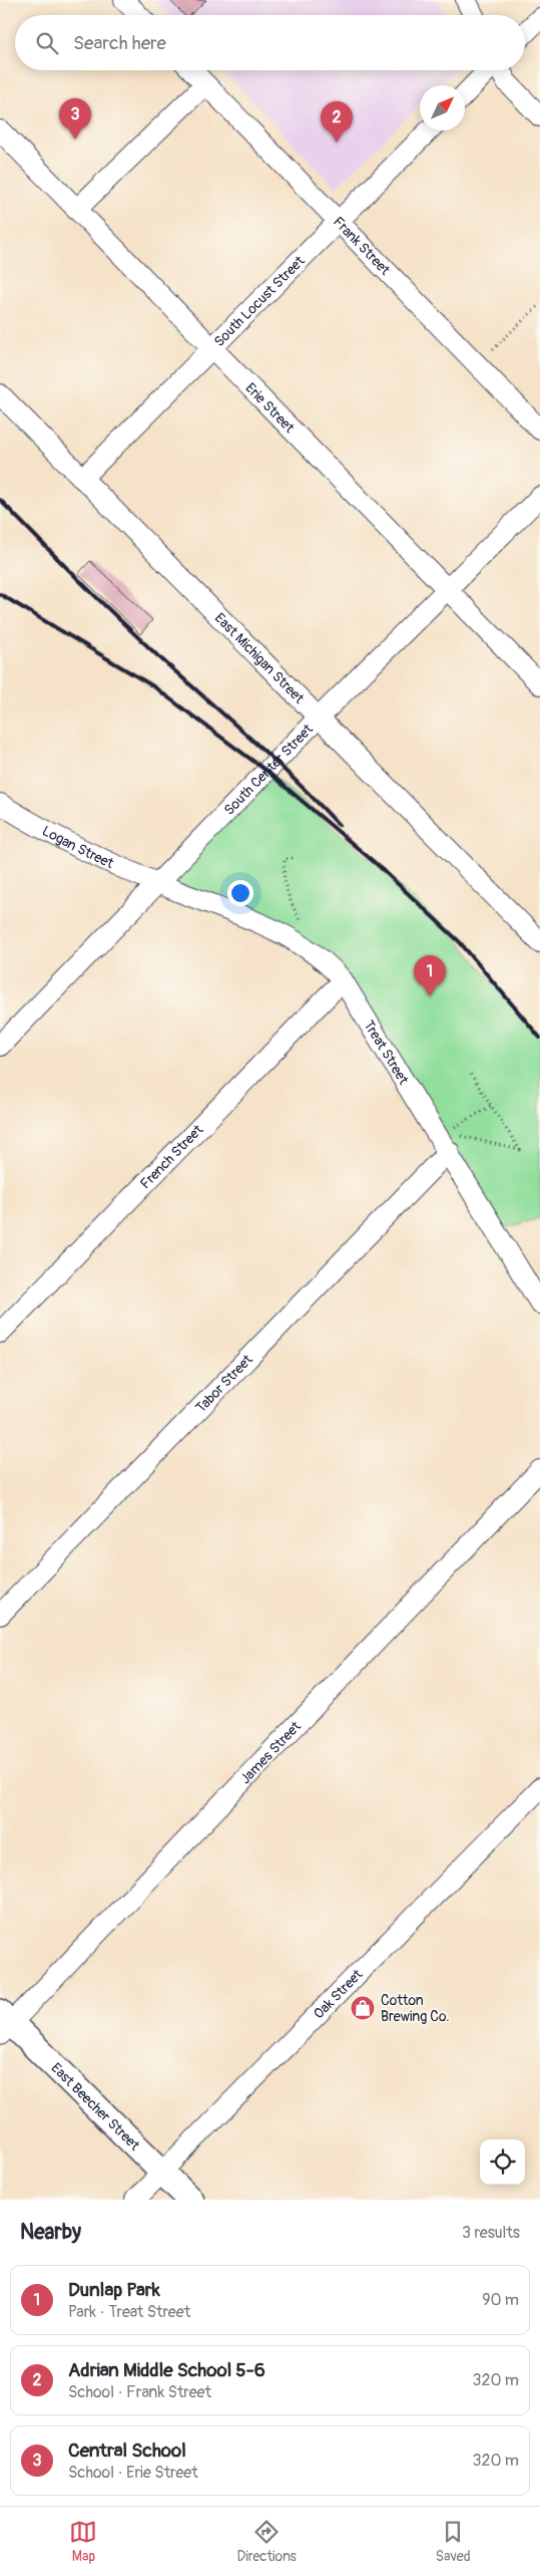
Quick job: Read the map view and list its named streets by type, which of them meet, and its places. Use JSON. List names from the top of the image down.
{
  "streets": {
    "main road": ["East Beecher Street"],
    "street": [
      "Frank Street",
      "South Locust Street",
      "Erie Street",
      "East Michigan Street",
      "South Center Street",
      "Logan Street",
      "Treat Street",
      "French Street",
      "Tabor Street",
      "James Street",
      "Oak Street"
    ]
  },
  "crossings": [
    ["Frank Street", "South Locust Street"],
    ["South Locust Street", "Erie Street"],
    ["South Locust Street", "East Michigan Street"],
    ["Erie Street", "South Center Street"],
    ["East Michigan Street", "South Center Street"],
    ["South Center Street", "Logan Street"],
    ["South Center Street", "Treat Street"],
    ["Logan Street", "Treat Street"],
    ["Treat Street", "French Street"],
    ["Treat Street", "Tabor Street"],
    ["James Street", "East Beecher Street"],
    ["Oak Street", "East Beecher Street"]
  ],
  "places": {
    "shop": ["Cotton Brewing Co."]
  },
  "north": "top right",
  "page": {
    "search": "Search here",
    "pins": ["3", "2", "1"],
    "heading": ["Nearby", "3 results"],
    "list": [
      {
        "mark": "1",
        "name": "Dunlap Park",
        "note": "Park · Treat Street",
        "value": "90 m"
      },
      {
        "mark": "2",
        "name": "Adrian Middle School 5-6",
        "note": "School · Frank Street",
        "value": "320 m"
      },
      {
        "mark": "3",
        "name": "Central School",
        "note": "School · Erie Street",
        "value": "320 m"
      }
    ],
    "nav": ["Map", "Directions", "Saved"]
  }
}
